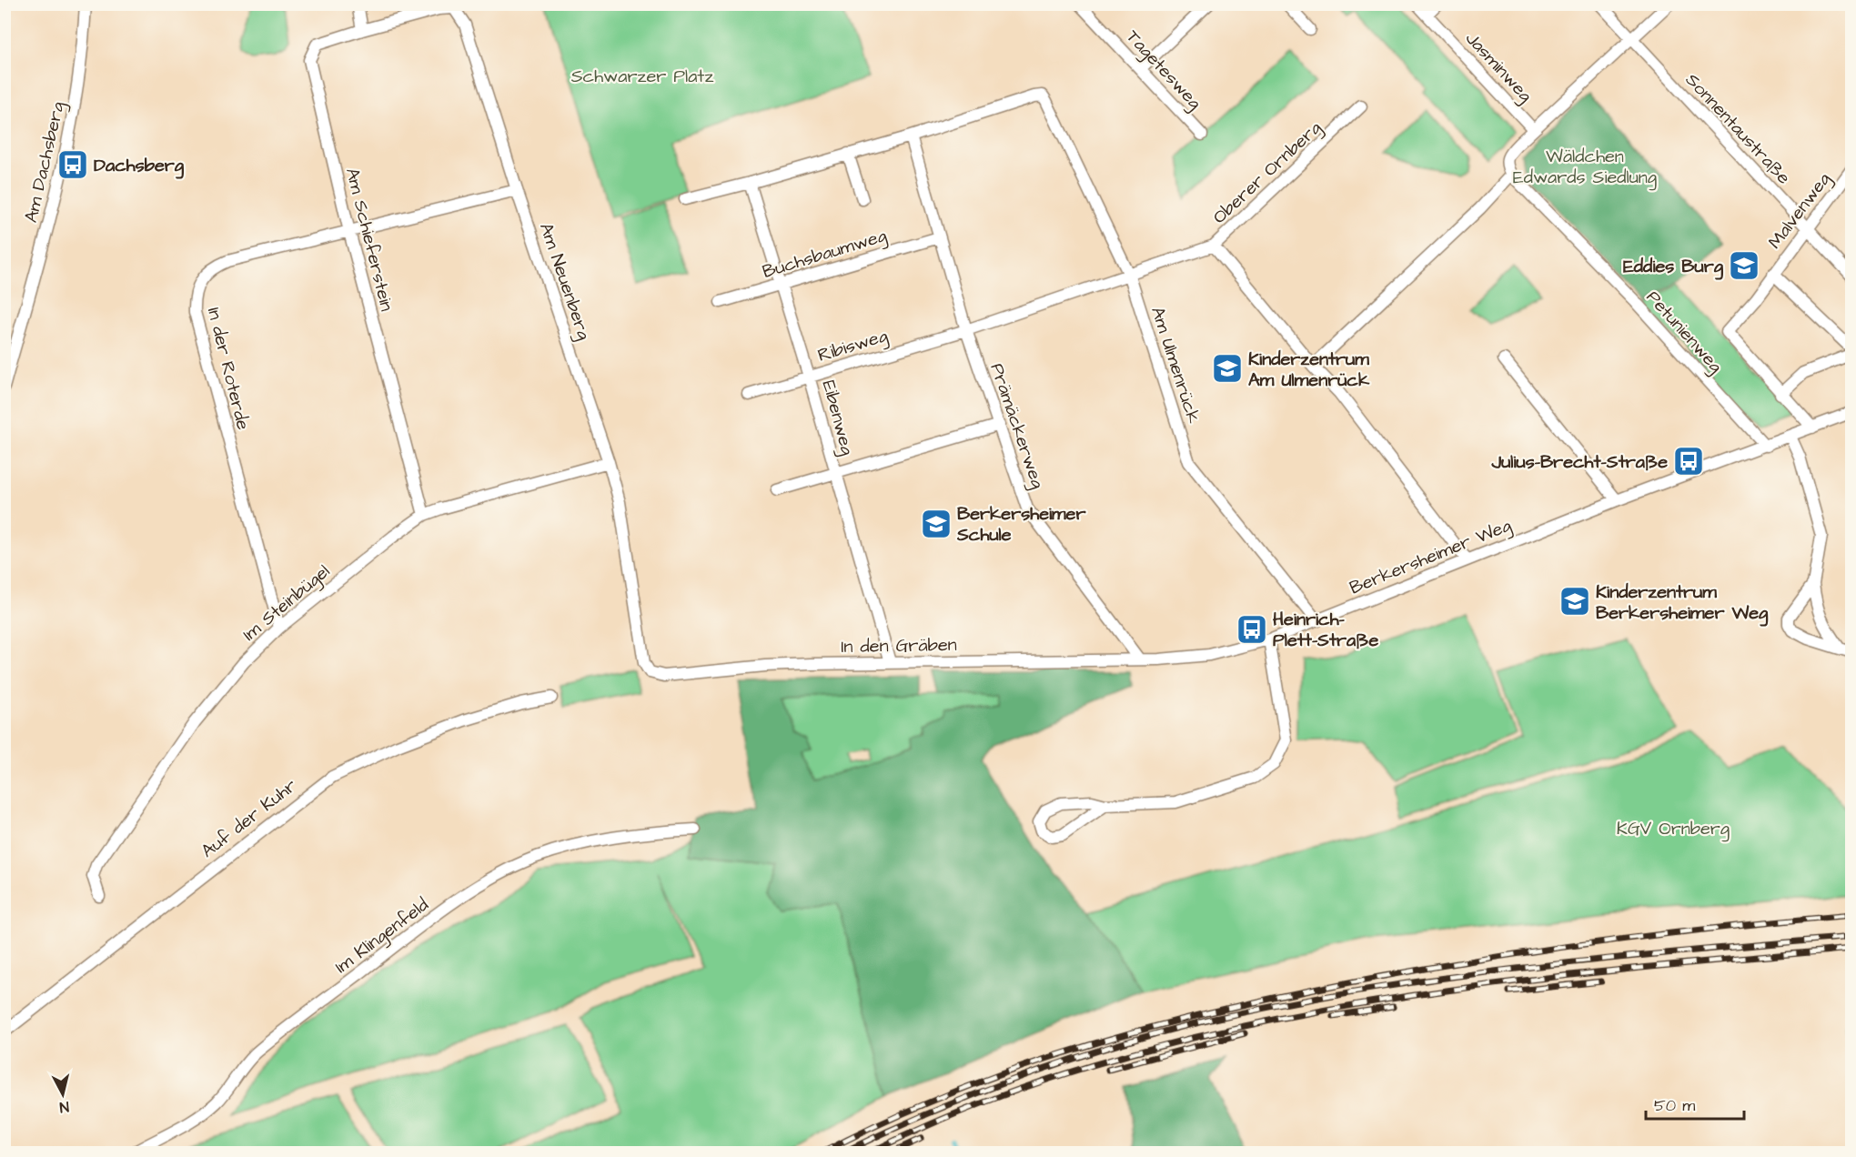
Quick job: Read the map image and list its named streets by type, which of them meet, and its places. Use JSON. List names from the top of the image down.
{
  "streets": {
    "street": [
      "Jasminweg",
      "Tagetesweg",
      "Sonnentaustraße",
      "Am Dachsberg",
      "Oberer Ornberg",
      "Malvenweg",
      "Am Schieferstein",
      "Buchsbaumweg",
      "Am Neuenberg",
      "Petunienweg",
      "Ribisweg",
      "Am Ulmenrück",
      "In der Roterde",
      "Eibenweg",
      "Prämäckerweg",
      "Berkersheimer Weg",
      "Im Steinbügel",
      "In den Gräben",
      "Auf der Kuhr",
      "Im Klingenfeld"
    ]
  },
  "crossings": [
    ["Sonnentaustraße", "Malvenweg"],
    ["Oberer Ornberg", "Berkersheimer Weg"],
    ["Malvenweg", "Berkersheimer Weg"],
    ["Am Schieferstein", "Am Neuenberg"],
    ["Am Schieferstein", "In der Roterde"],
    ["Am Schieferstein", "Im Steinbügel"],
    ["Buchsbaumweg", "Eibenweg"],
    ["Buchsbaumweg", "Prämäckerweg"],
    ["Am Neuenberg", "In der Roterde"],
    ["Am Neuenberg", "Im Steinbügel"],
    ["Am Neuenberg", "In den Gräben"],
    ["Petunienweg", "Berkersheimer Weg"],
    ["Ribisweg", "Eibenweg"],
    ["Ribisweg", "Prämäckerweg"],
    ["Am Ulmenrück", "Prämäckerweg"],
    ["Am Ulmenrück", "Berkersheimer Weg"],
    ["In der Roterde", "Im Steinbügel"],
    ["Eibenweg", "In den Gräben"],
    ["Prämäckerweg", "In den Gräben"],
    ["Berkersheimer Weg", "In den Gräben"]
  ],
  "parks": ["Schwarzer Platz", "Wäldchen Edwards Siedlung", "KGV Ornberg"],
  "places": {
    "bus stop": ["Dachsberg", "Julius-Brecht-Straße", "Heinrich- Plett-Straße"],
    "school or university": [
      "Eddies Burg",
      "Kinderzentrum Am Ulmenrück",
      "Berkersheimer Schule",
      "Kinderzentrum Berkersheimer Weg"
    ]
  },
  "scale_bar": "50 m",
  "north": "bottom"
}
